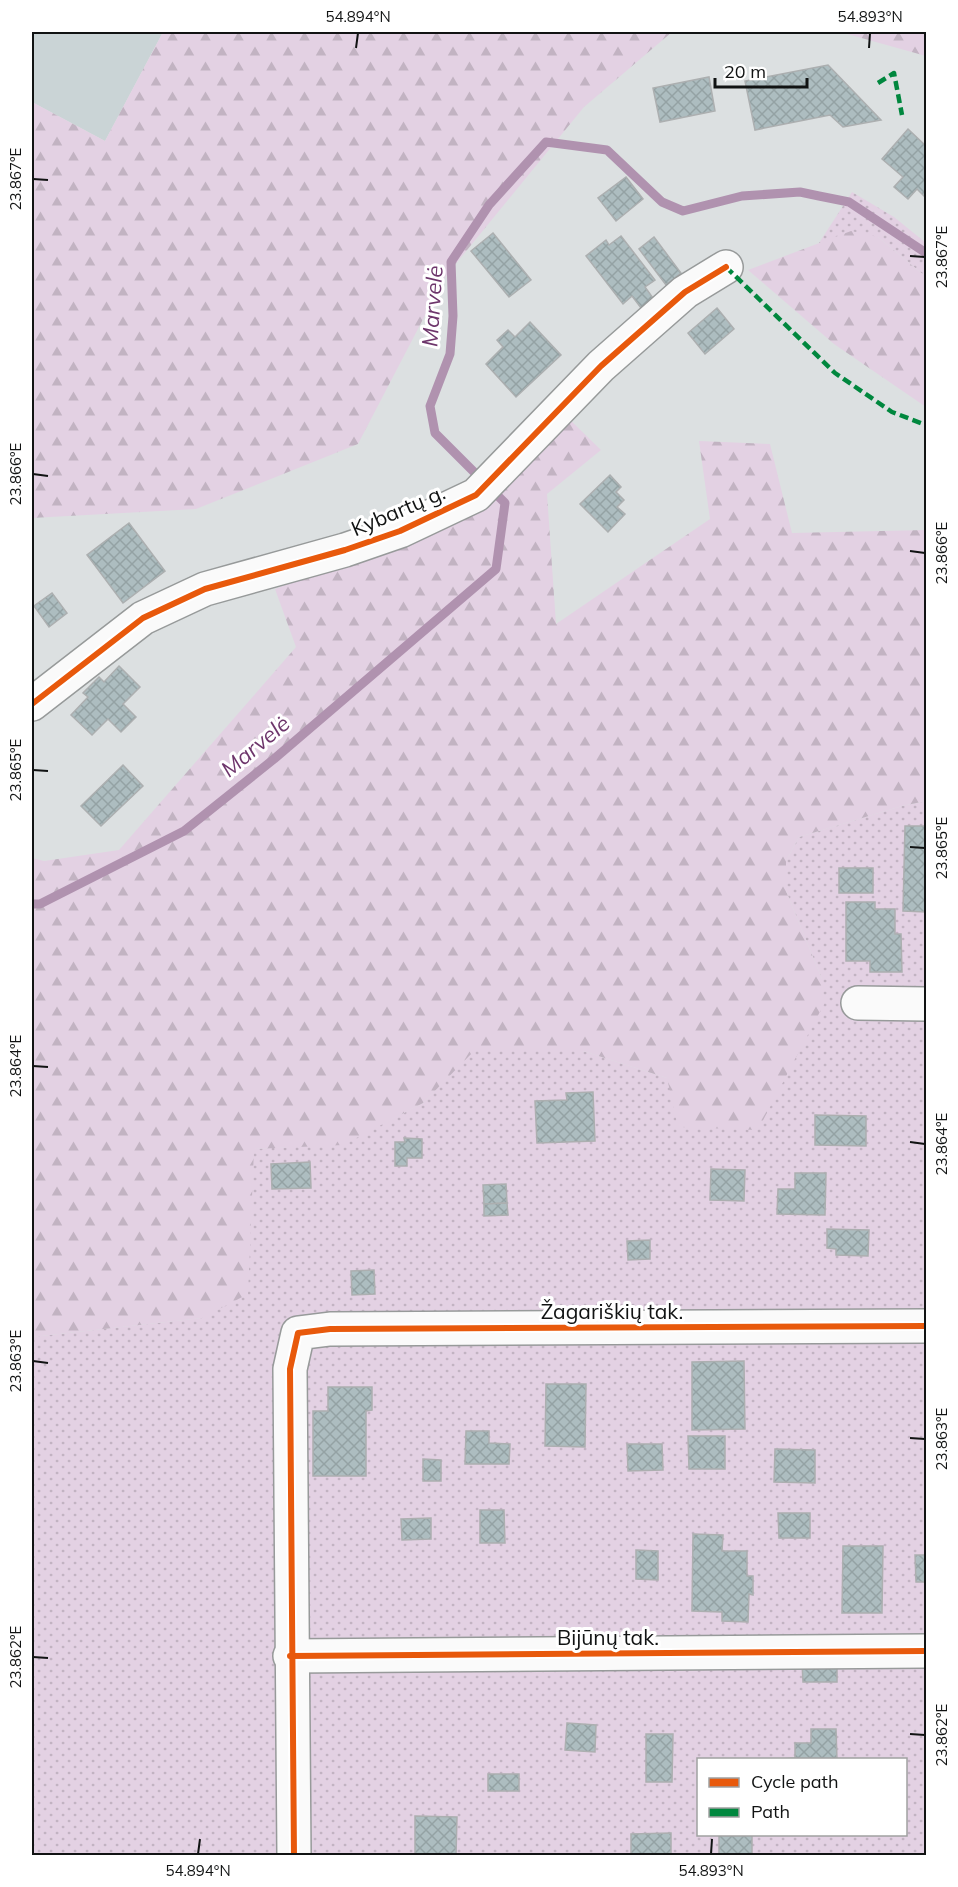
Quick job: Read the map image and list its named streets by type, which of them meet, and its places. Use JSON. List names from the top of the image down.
{
  "streets": {
    "street": ["Kybartų g.", "Žagariškių tak.", "Bijūnų tak."]
  },
  "crossings": [
    ["Žagariškių tak.", "Bijūnų tak."]
  ],
  "water": ["Marvelė"],
  "legend": ["Cycle path", "Path"],
  "scale_bar": "20 m",
  "coordinates": [
    "54.894°N",
    "54.893°N",
    "23.867°E",
    "23.866°E",
    "23.865°E",
    "23.864°E",
    "23.863°E",
    "23.862°E"
  ]
}
